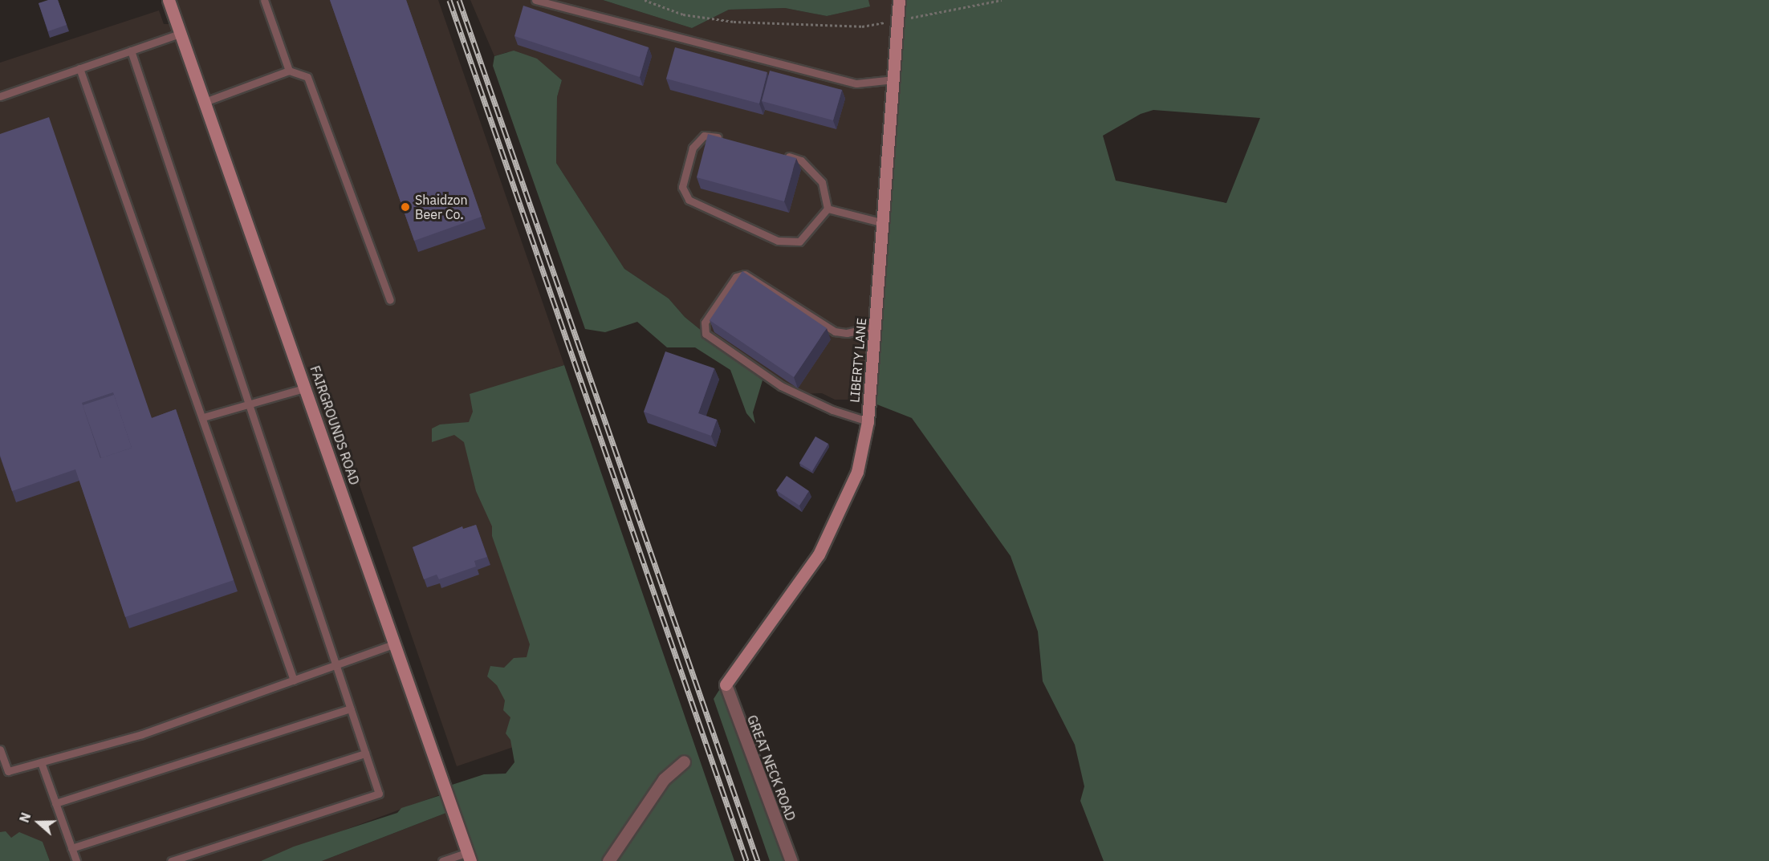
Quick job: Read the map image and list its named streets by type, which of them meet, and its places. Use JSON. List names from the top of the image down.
{
  "streets": {
    "street": ["LIBERTY LANE", "FAIRGROUNDS ROAD", "GREAT NECK ROAD"]
  },
  "crossings": [
    ["LIBERTY LANE", "GREAT NECK ROAD"]
  ],
  "places": ["Shaidzon Beer Co."],
  "north": "left"
}
